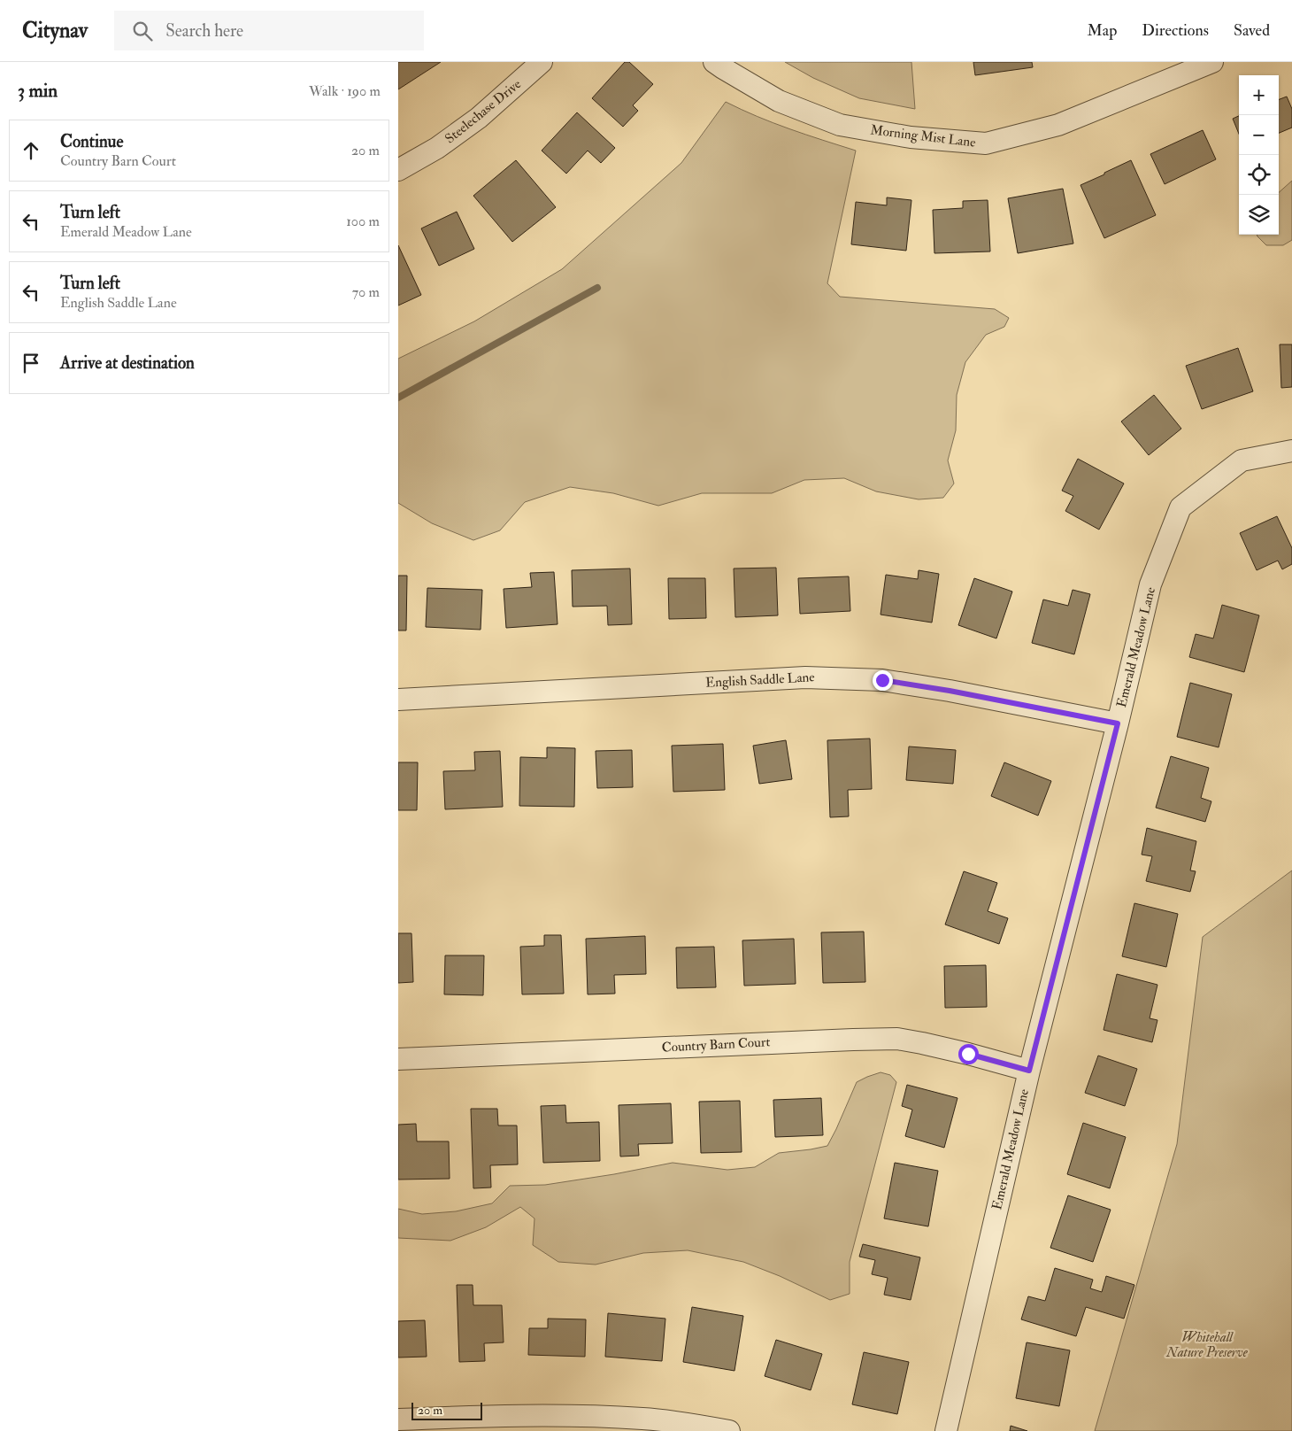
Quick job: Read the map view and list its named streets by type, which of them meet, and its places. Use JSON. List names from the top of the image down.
{
  "streets": {
    "street": [
      "Steelechase Drive",
      "Morning Mist Lane",
      "Emerald Meadow Lane",
      "English Saddle Lane",
      "Country Barn Court"
    ]
  },
  "crossings": [
    ["Emerald Meadow Lane", "English Saddle Lane"],
    ["Emerald Meadow Lane", "Country Barn Court"]
  ],
  "parks": ["Whitehall Nature Preserve"],
  "scale_bar": "20 m",
  "page": {
    "header": "Citynav",
    "search": "Search here",
    "nav": ["Map", "Directions", "Saved"],
    "heading": ["3 min", "Walk · 190 m"],
    "map_buttons": ["+", "−"],
    "list": [
      ["Continue", "Country Barn Court", "20 m"],
      ["Turn left", "Emerald Meadow Lane", "100 m"],
      ["Turn left", "English Saddle Lane", "70 m"],
      "Arrive at destination"
    ],
    "scale": "20 m"
  }
}
